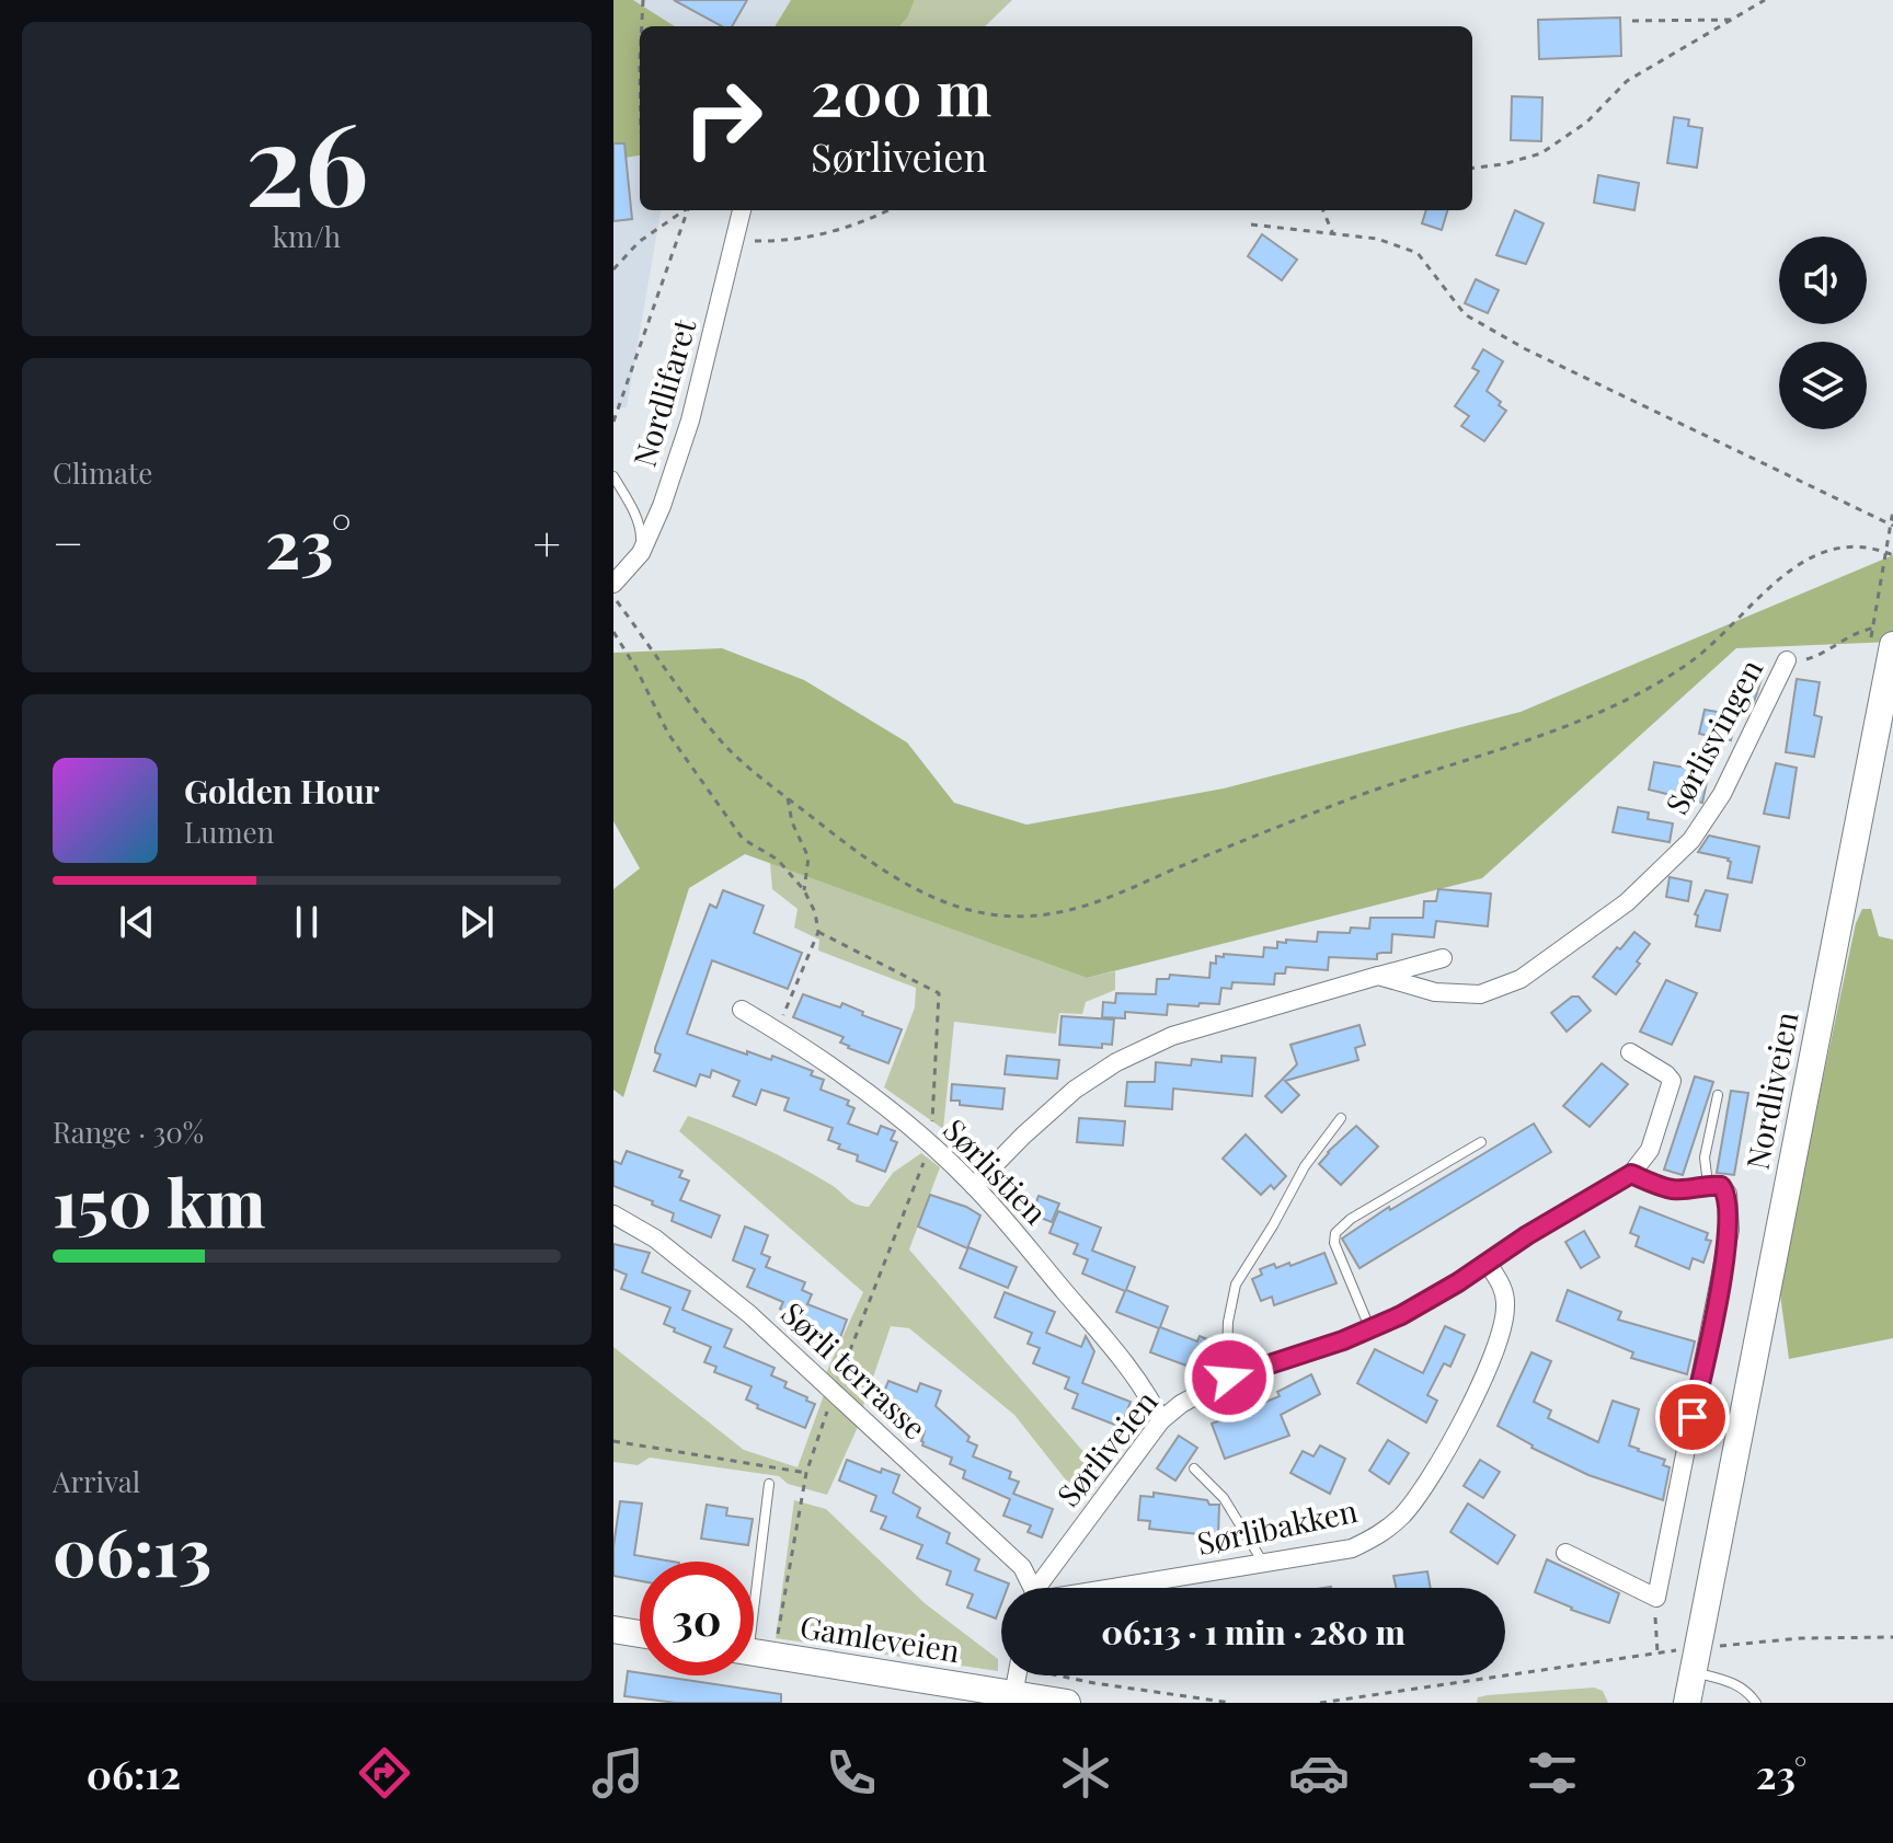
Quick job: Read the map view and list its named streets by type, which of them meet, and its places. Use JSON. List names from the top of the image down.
{
  "streets": {
    "main road": ["Nordliveien", "Gamleveien"],
    "street": [
      "Nordlifaret",
      "Sørlisvingen",
      "Sørlistien",
      "Sørli terrasse",
      "Sørliveien",
      "Sørlibakken"
    ]
  },
  "crossings": [
    ["Sørlistien", "Sørliveien"],
    ["Sørliveien", "Sørlibakken"]
  ],
  "page": {
    "tile": [
      ["26", "km/h"],
      "Climate",
      ["Range · 30%", "150 km"],
      ["Arrival", "06:13"]
    ],
    "turn": ["200 m", "Sørliveien"],
    "heat": ["−", "23°", "+"],
    "song": ["Golden Hour", "Lumen"],
    "limit": "30",
    "trip": "06:13 · 1 min · 280 m",
    "tabs": ["06:12", "23°"]
  }
}
